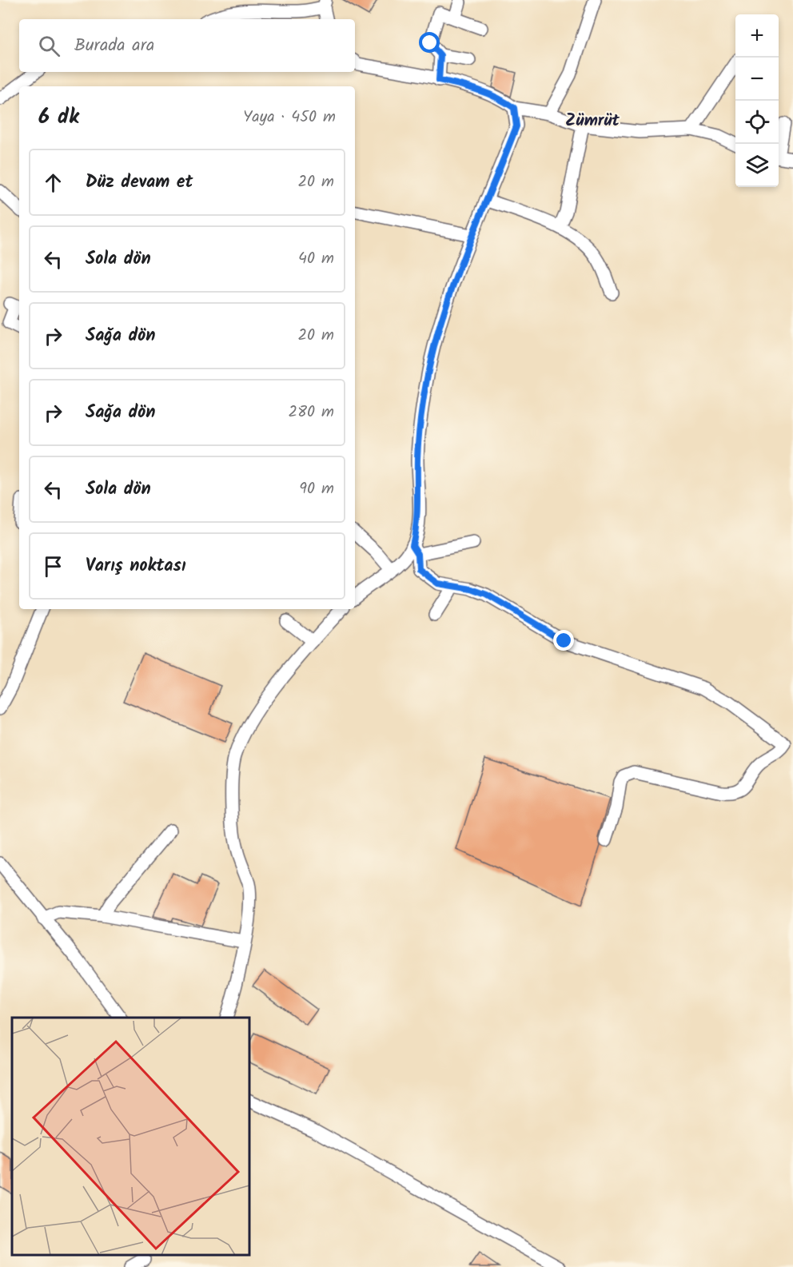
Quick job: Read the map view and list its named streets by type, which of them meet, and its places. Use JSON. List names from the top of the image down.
{
  "districts": ["Zümrüt"],
  "page": {
    "map_buttons": ["+", "−"],
    "search": "Burada ara",
    "heading": ["6 dk", "Yaya · 450 m"],
    "list": [
      ["Düz devam et", "20 m"],
      ["Sola dön", "40 m"],
      ["Sağa dön", "20 m"],
      ["Sağa dön", "280 m"],
      ["Sola dön", "90 m"],
      "Varış noktası"
    ]
  }
}
